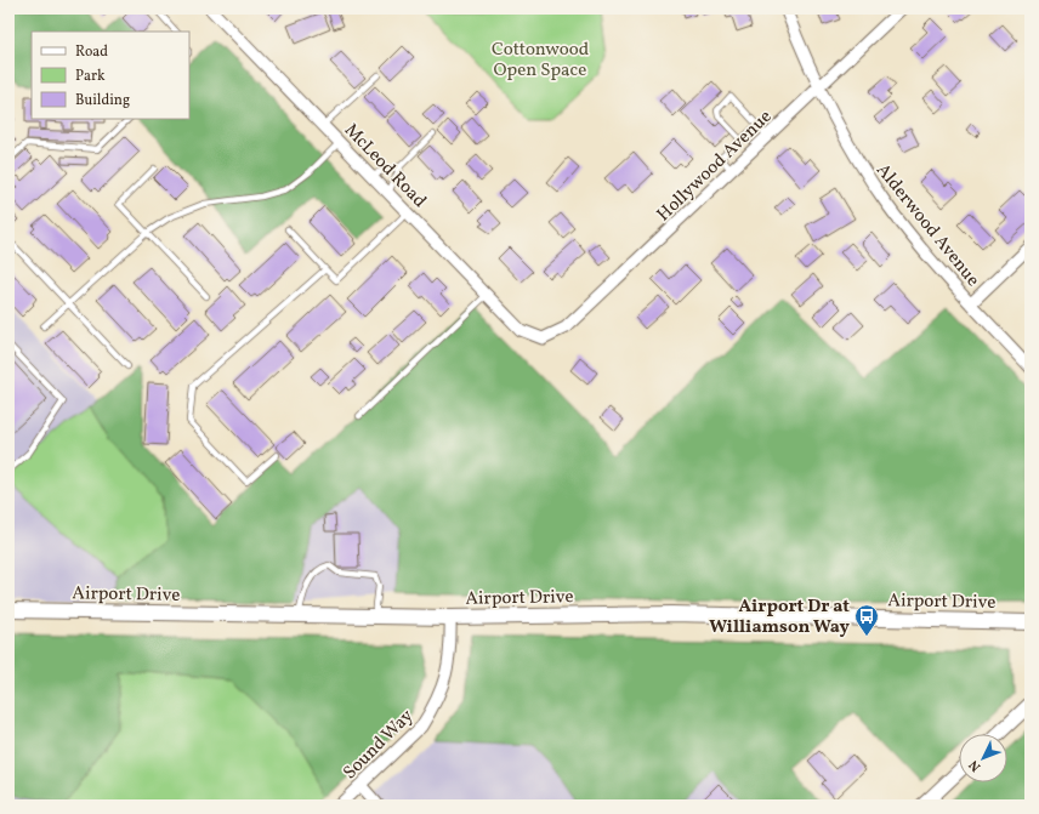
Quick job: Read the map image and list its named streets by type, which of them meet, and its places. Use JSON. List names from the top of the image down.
{
  "streets": {
    "main road": ["Airport Drive"],
    "street": [
      "McLeod Road",
      "Hollywood Avenue",
      "Alderwood Avenue",
      "Sound Way"
    ]
  },
  "crossings": [
    ["McLeod Road", "Hollywood Avenue"],
    ["Hollywood Avenue", "Alderwood Avenue"],
    ["Airport Drive", "Sound Way"]
  ],
  "parks": ["Cottonwood Open Space"],
  "places": {
    "bus stop": ["Airport Dr at Williamson Way"]
  },
  "legend": ["Road", "Park", "Building"],
  "north": "bottom left"
}
